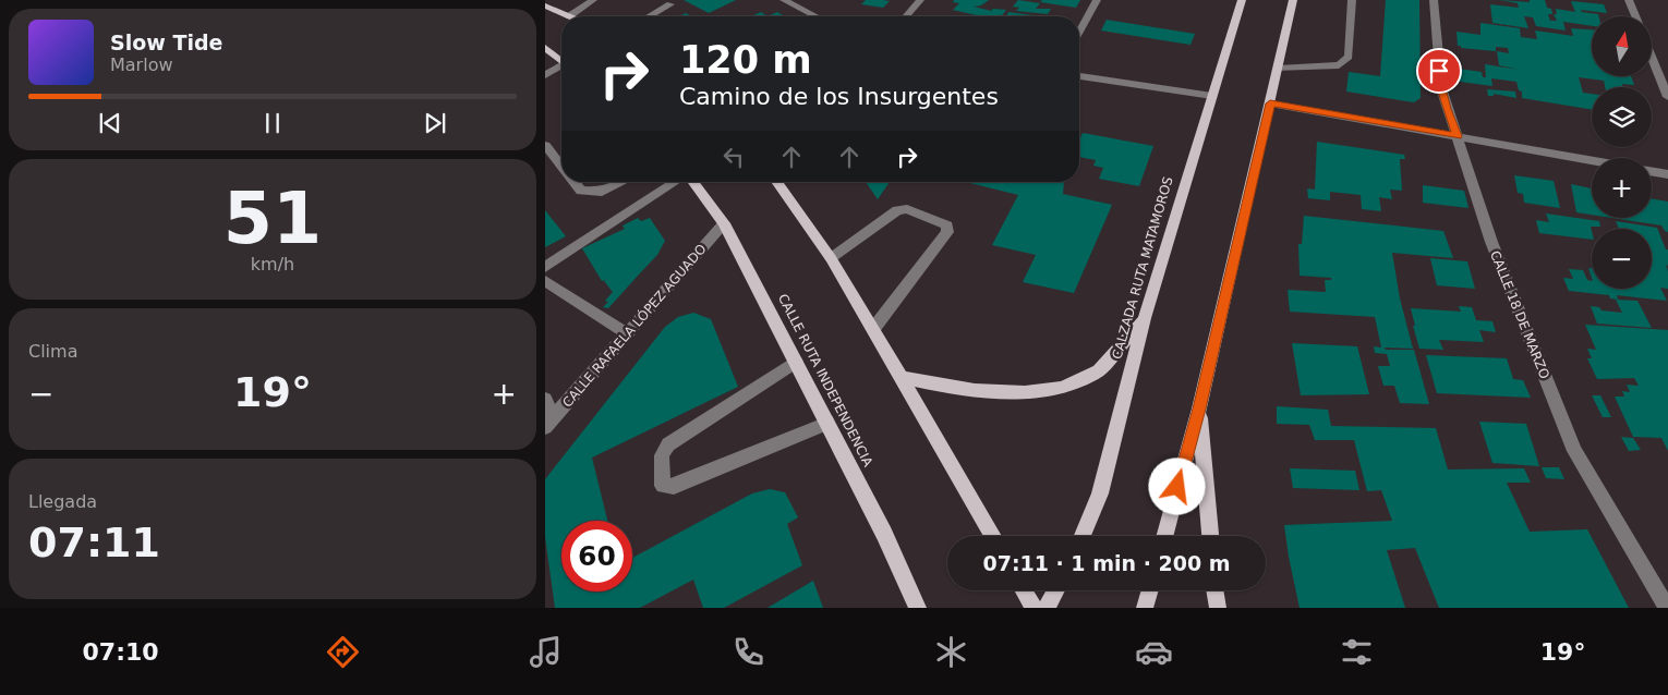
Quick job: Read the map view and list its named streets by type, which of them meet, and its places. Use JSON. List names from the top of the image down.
{
  "streets": {
    "main road": ["CALZADA RUTA MATAMOROS", "CALLE RUTA INDEPENDENCIA"],
    "street": ["CALLE 18 DE MARZO", "CALLE RAFAELA LÓPEZ AGUADO"]
  },
  "crossings": [
    ["CALLE RAFAELA LÓPEZ AGUADO", "CALLE RUTA INDEPENDENCIA"]
  ],
  "north": "top",
  "page": {
    "map_buttons": ["+", "−"],
    "turn": ["120 m", "Camino de los Insurgentes"],
    "song": ["Slow Tide", "Marlow"],
    "tile": [
      ["51", "km/h"],
      "Clima",
      ["Llegada", "07:11"]
    ],
    "heat": ["−", "19°", "+"],
    "limit": "60",
    "trip": "07:11 · 1 min · 200 m",
    "tabs": ["07:10", "19°"]
  }
}
